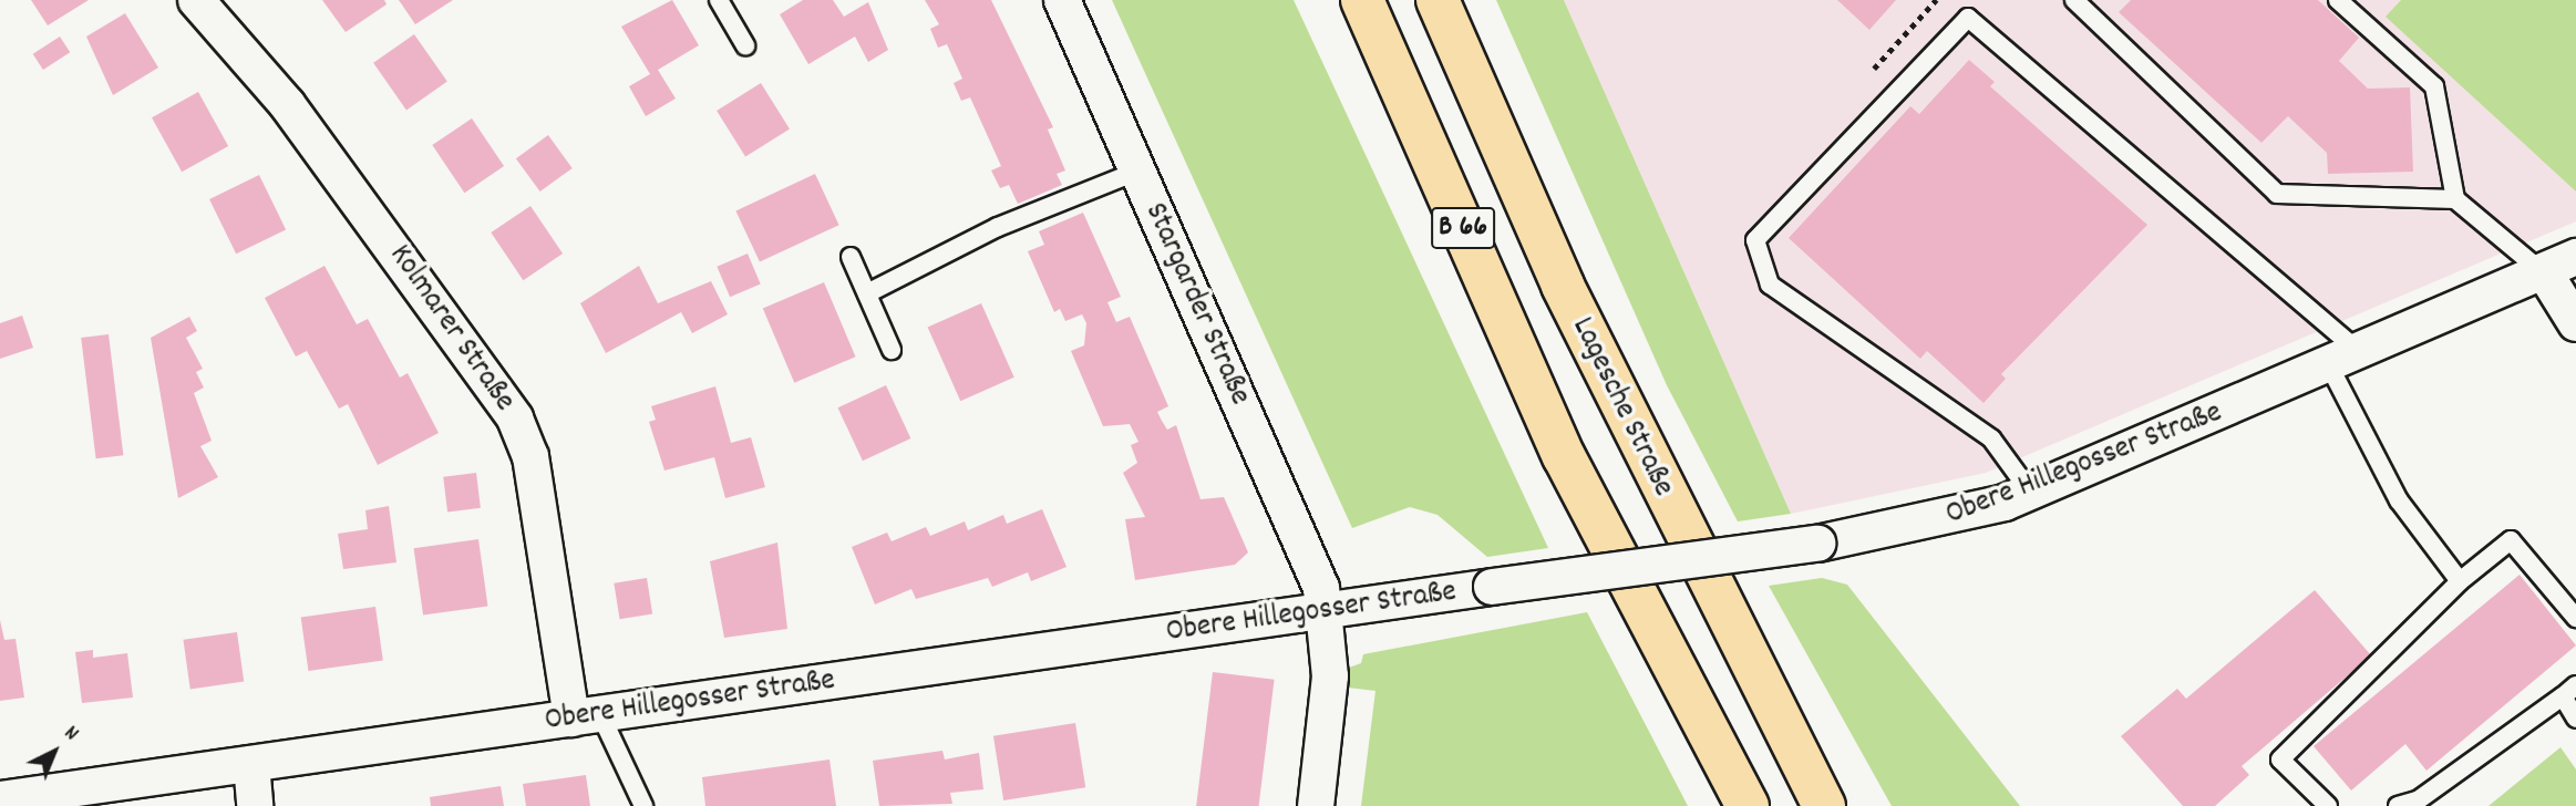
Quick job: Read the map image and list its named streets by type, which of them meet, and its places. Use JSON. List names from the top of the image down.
{
  "streets": {
    "highway": ["B 66", "Lagesche Straße"],
    "street": ["Stargarder Straße", "Kolmarer Straße", "Obere Hillegosser Straße"]
  },
  "crossings": [
    ["Stargarder Straße", "Obere Hillegosser Straße"],
    ["Kolmarer Straße", "Obere Hillegosser Straße"]
  ],
  "north": "top right"
}
